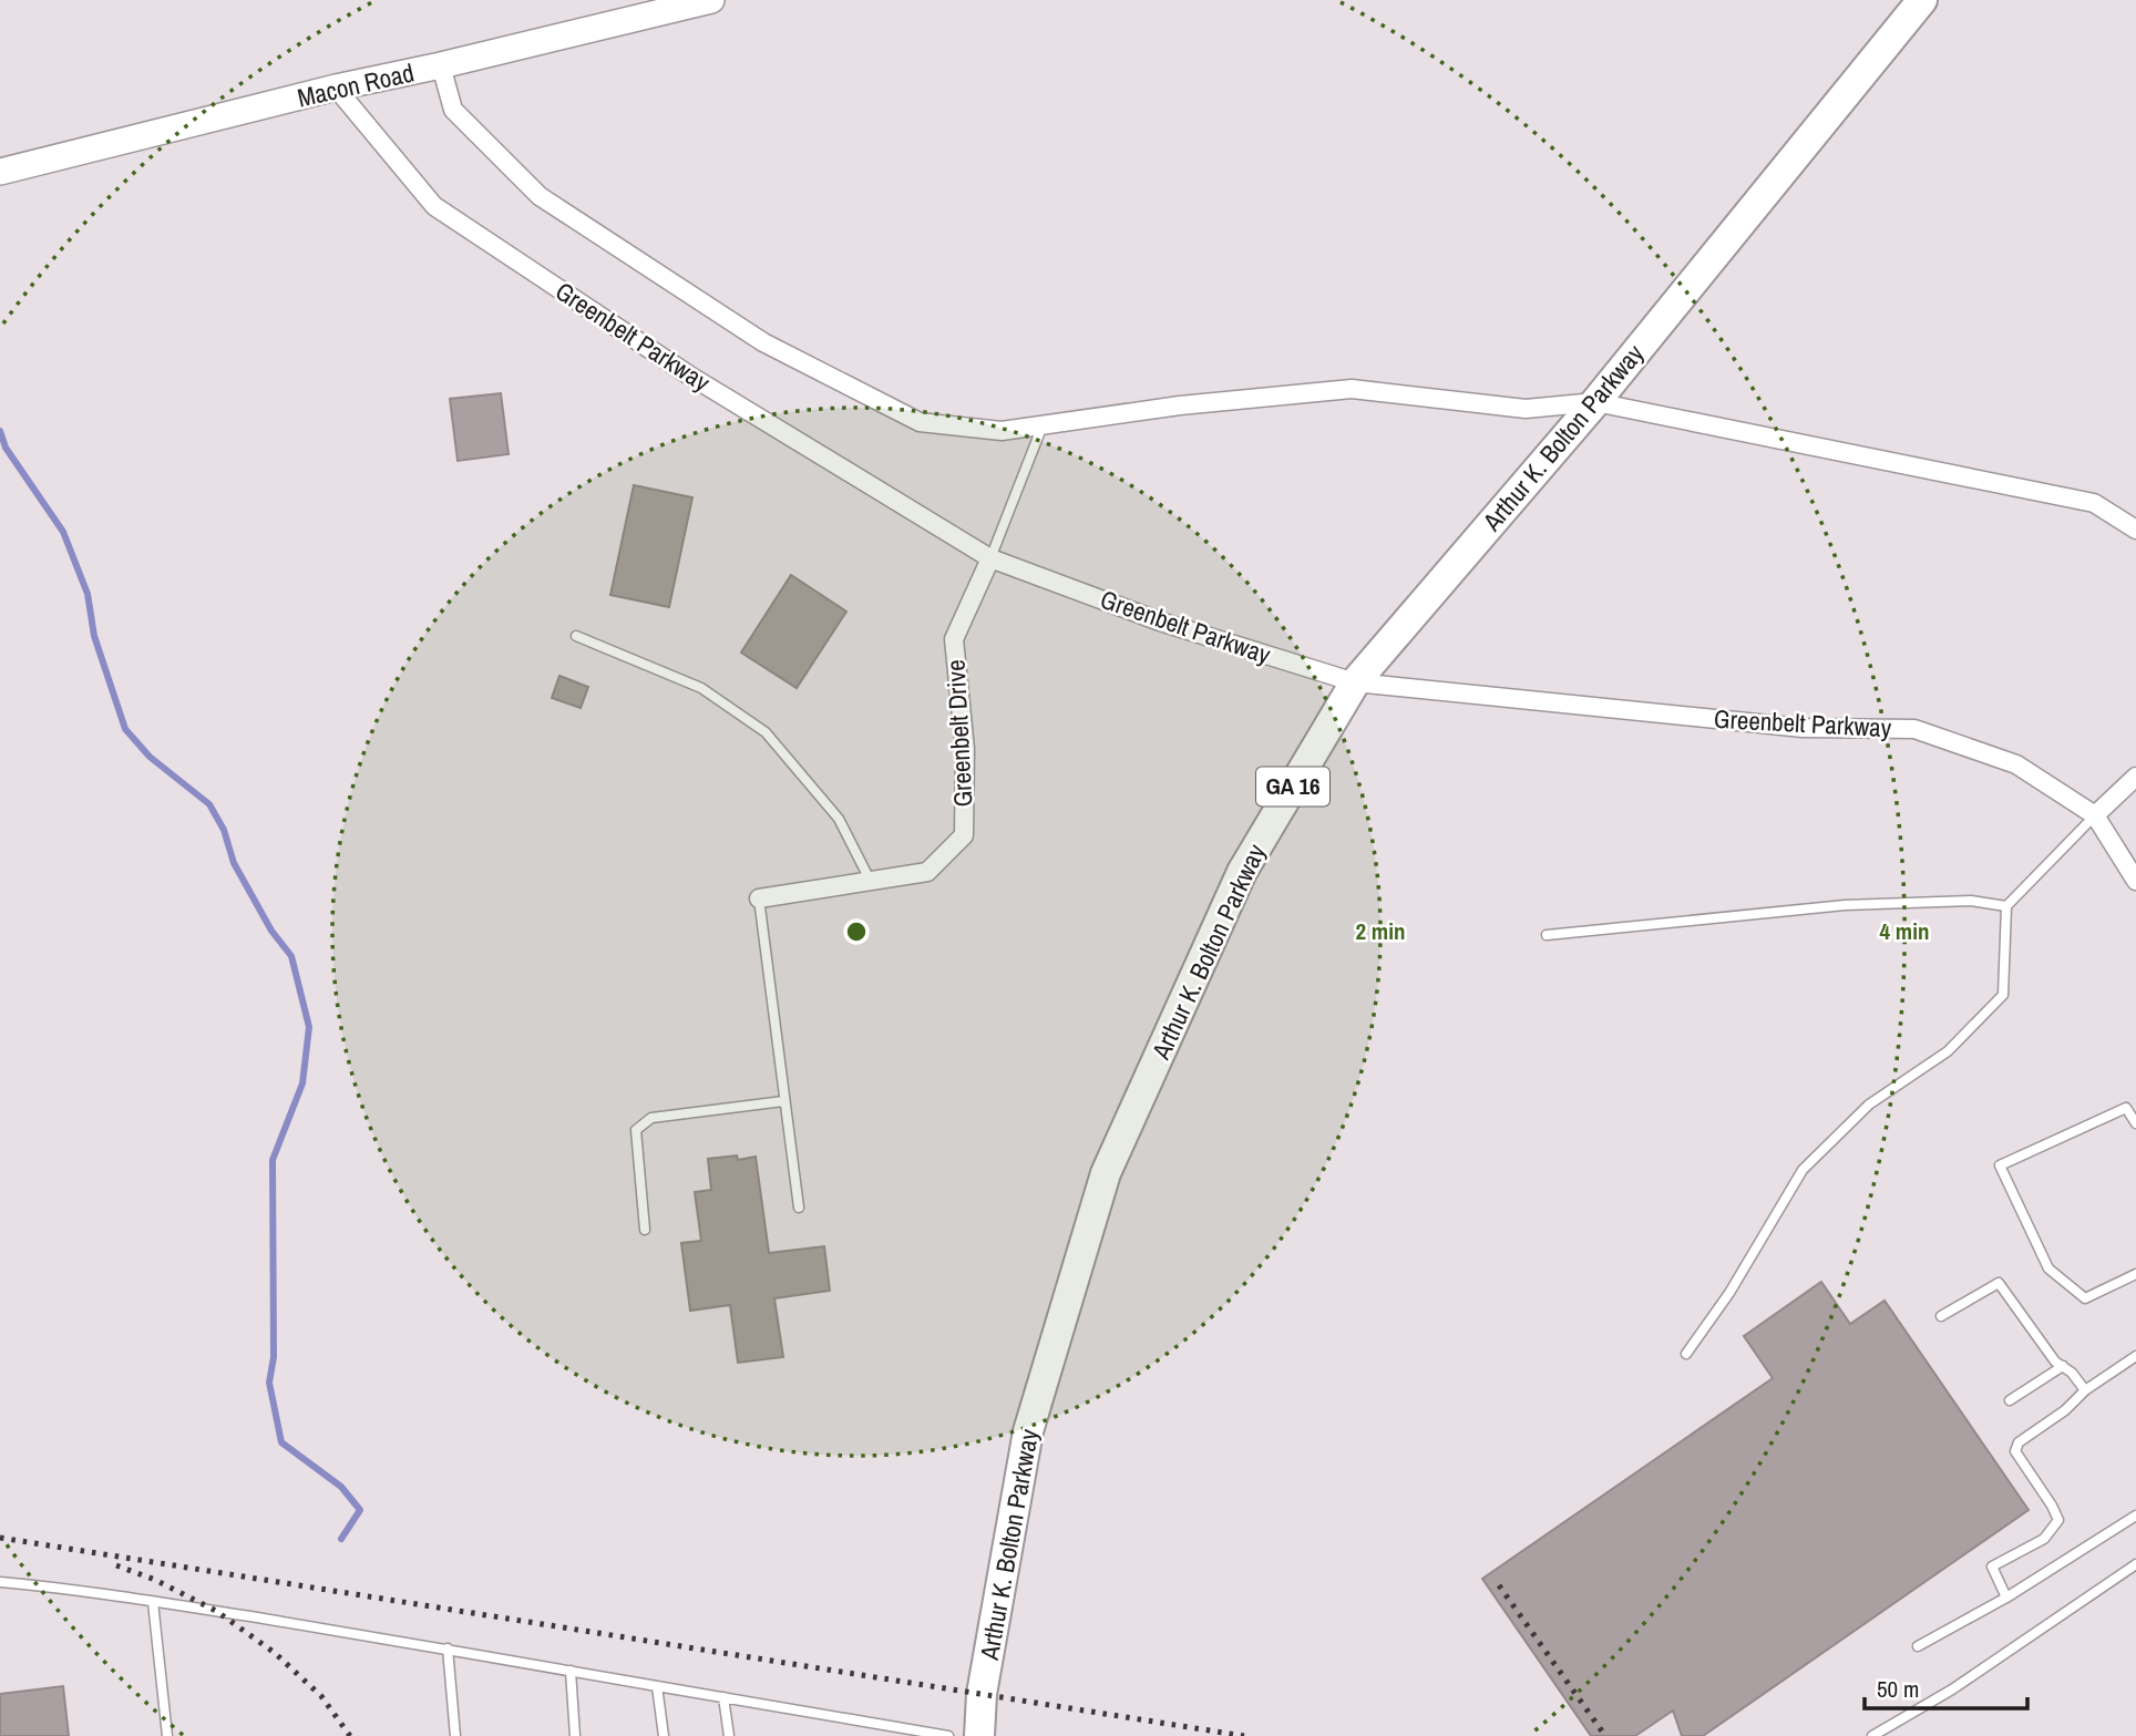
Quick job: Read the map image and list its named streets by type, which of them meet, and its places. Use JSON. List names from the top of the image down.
{
  "streets": {
    "main road": ["Macon Road", "Arthur K. Bolton Parkway", "GA 16"],
    "street": ["Greenbelt Parkway", "Greenbelt Drive"]
  },
  "crossings": [
    ["Macon Road", "Greenbelt Parkway"],
    ["Greenbelt Parkway", "Arthur K. Bolton Parkway"],
    ["Greenbelt Parkway", "Greenbelt Drive"]
  ],
  "scale_bar": "50 m",
  "rings": ["2 min", "4 min"]
}
